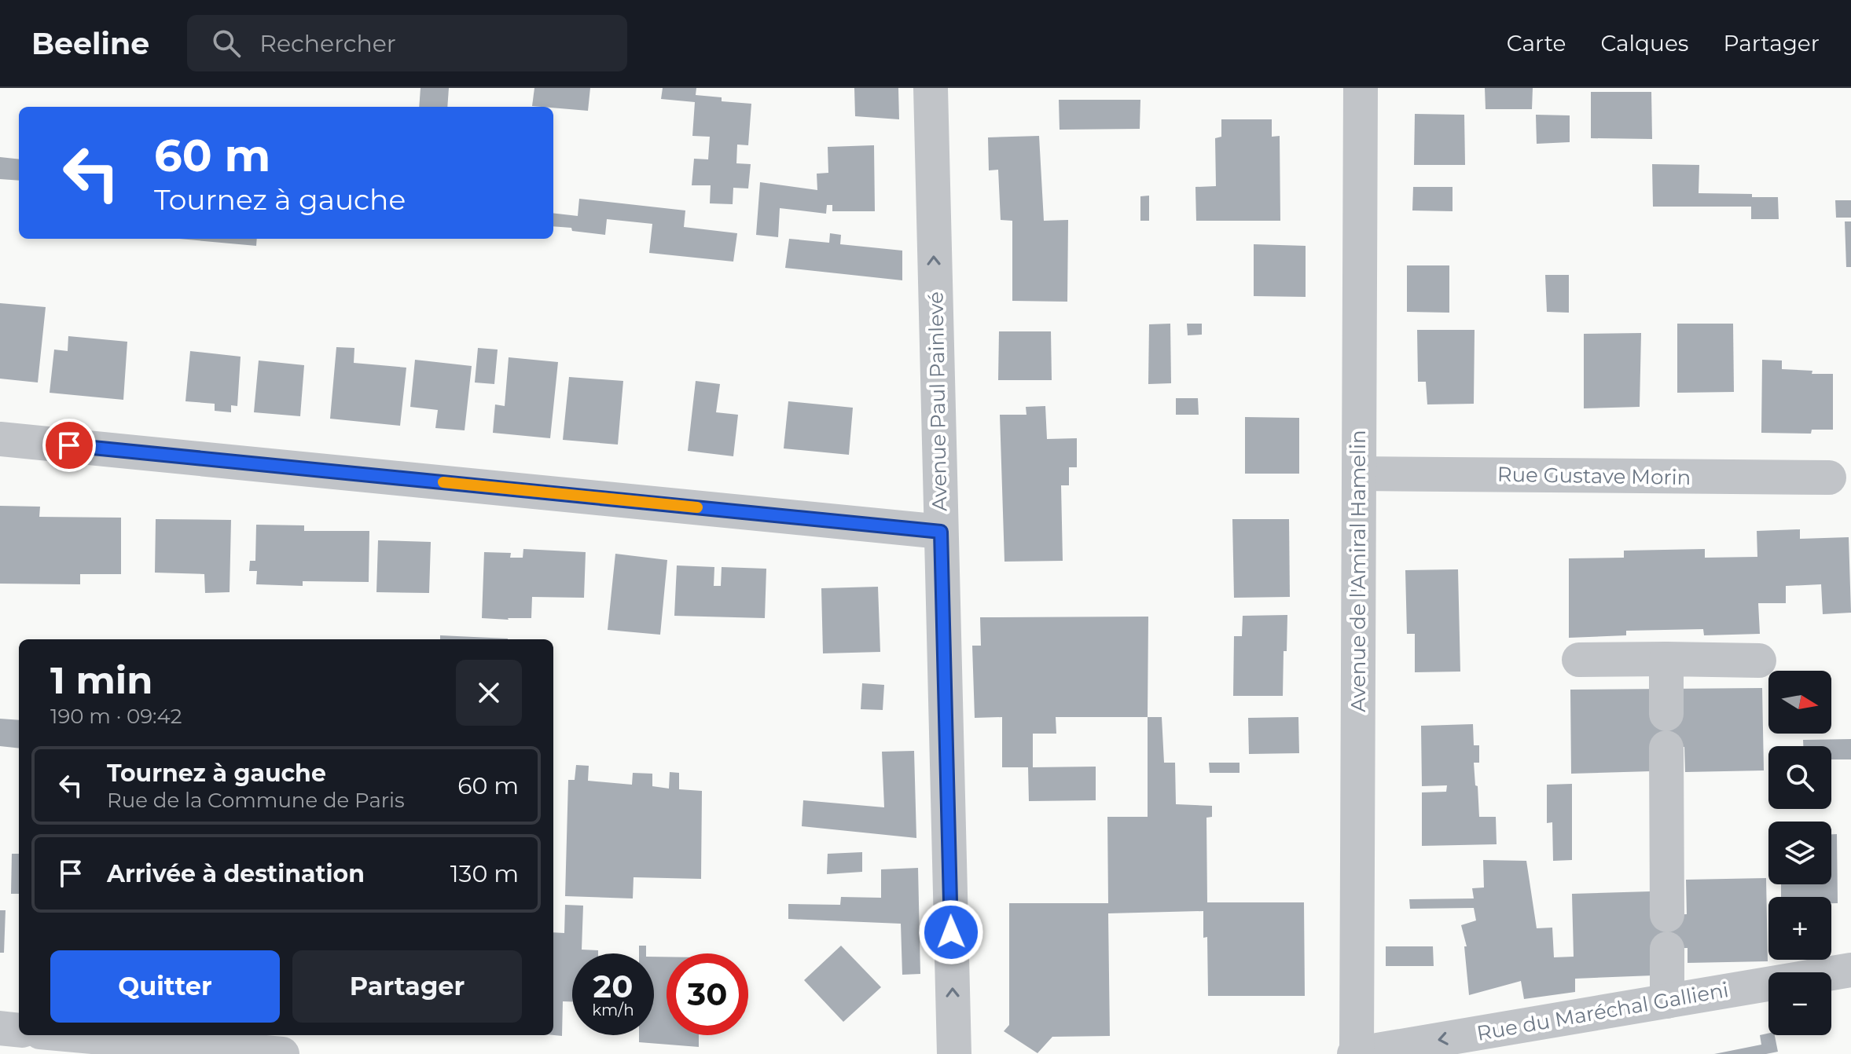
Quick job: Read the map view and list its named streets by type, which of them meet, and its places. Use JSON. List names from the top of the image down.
{
  "streets": {
    "street": [
      "Avenue Paul Painlevé",
      "Rue Gustave Morin",
      "Avenue de l'Amiral Hamelin",
      "Rue du Maréchal Gallieni"
    ]
  },
  "crossings": [
    ["Rue Gustave Morin", "Avenue de l'Amiral Hamelin"],
    ["Avenue de l'Amiral Hamelin", "Rue du Maréchal Gallieni"]
  ],
  "one_way": ["Avenue Paul Painlevé", "Rue du Maréchal Gallieni"],
  "north": "right",
  "page": {
    "header": "Beeline",
    "search": "Rechercher",
    "nav": ["Carte", "Calques", "Partager"],
    "turn": ["60 m", "Tournez à gauche"],
    "heading": ["1 min", "190 m · 09:42"],
    "map_buttons": ["+", "−"],
    "list": [
      {
        "name": "Tournez à gauche",
        "note": "Rue de la Commune de Paris",
        "value": "60 m"
      },
      {
        "name": "Arrivée à destination",
        "value": "130 m"
      }
    ],
    "buttons": ["Quitter", "Partager"],
    "speed": "20 km/h",
    "limit": "30"
  }
}
